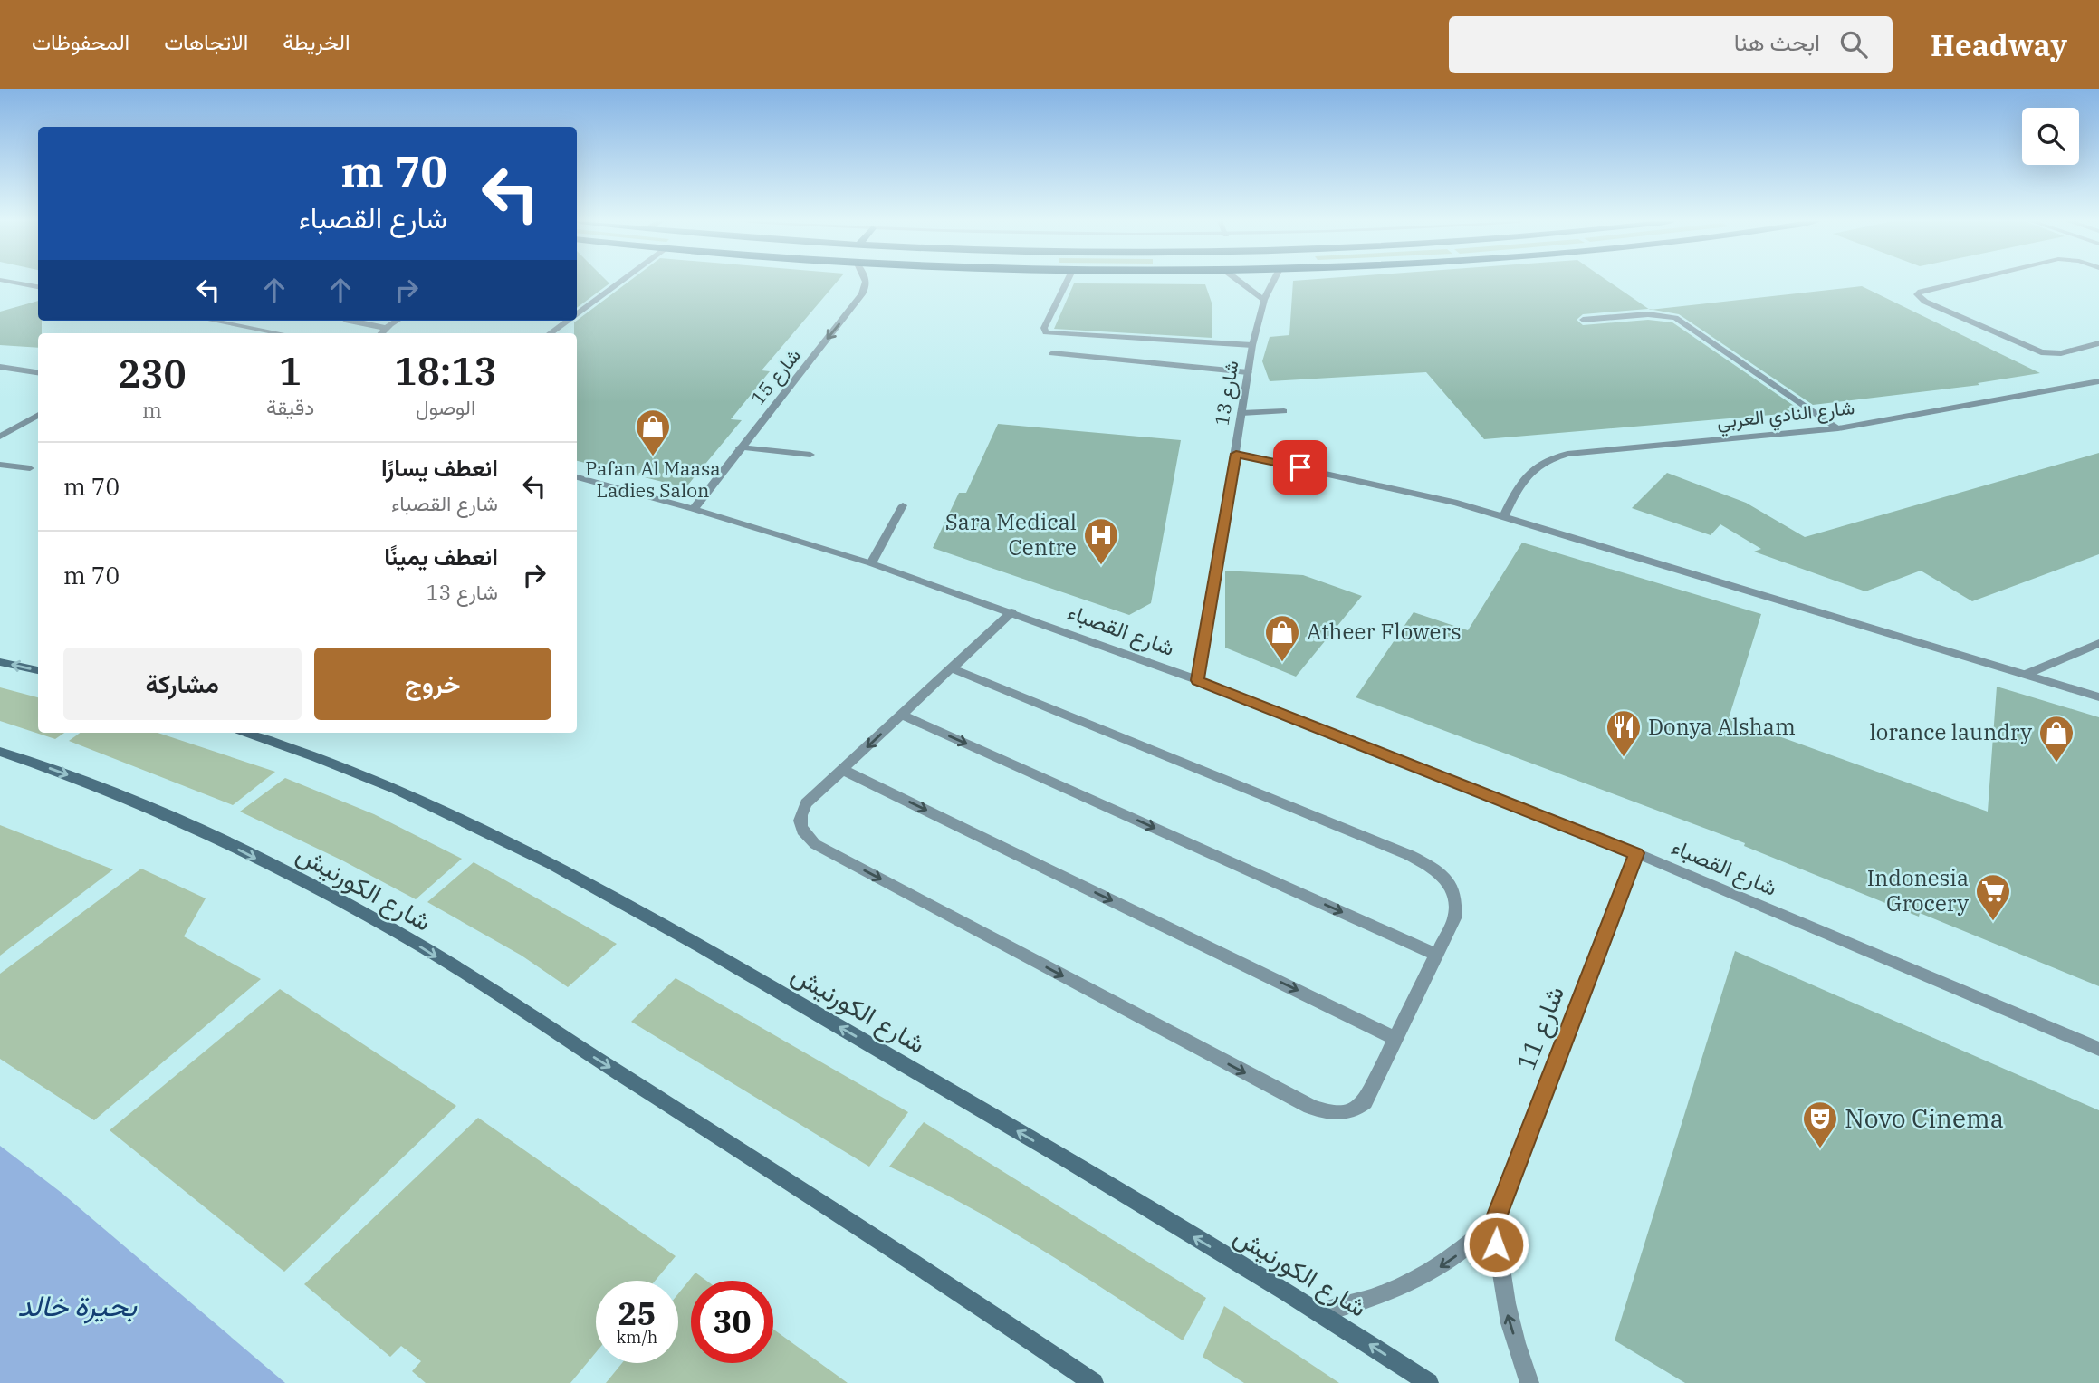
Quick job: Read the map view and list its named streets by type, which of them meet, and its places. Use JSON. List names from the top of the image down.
{
  "streets": {
    "main road": ["شارع الكورنيش"],
    "street": [
      "شارع 15",
      "شارع 13",
      "شارع النادي العربي",
      "شارع القصباء",
      "شارع 11"
    ]
  },
  "crossings": [
    ["شارع 15", "شارع القصباء"],
    ["شارع 13", "شارع القصباء"],
    ["شارع القصباء", "شارع 11"],
    ["شارع الكورنيش", "شارع 11"]
  ],
  "one_way": ["شارع 15"],
  "water": ["بحيرة خالد"],
  "places": {
    "shop": ["Pafan Al Maasa Ladies Salon", "Atheer Flowers", "lorance laundry"],
    "hospital": ["Sara Medical Centre"],
    "restaurant": ["Donya Alsham"],
    "supermarket": ["Indonesia Grocery"],
    "theatre": ["Novo Cinema"]
  },
  "page": {
    "header": "Headway",
    "search": "ابحث هنا",
    "nav": ["الخريطة", "الاتجاهات", "المحفوظات"],
    "turn": ["70 m", "شارع القصباء"],
    "eta": [
      "18:13",
      "الوصول",
      "1",
      "دقيقة",
      "230",
      "m"
    ],
    "list": [
      {
        "name": "انعطف يسارًا",
        "note": "شارع القصباء",
        "value": "70 m"
      },
      {
        "name": "انعطف يمينًا",
        "note": "شارع 13",
        "value": "70 m"
      }
    ],
    "buttons": ["خروج", "مشاركة"],
    "speed": "25 km/h",
    "limit": "30"
  }
}
